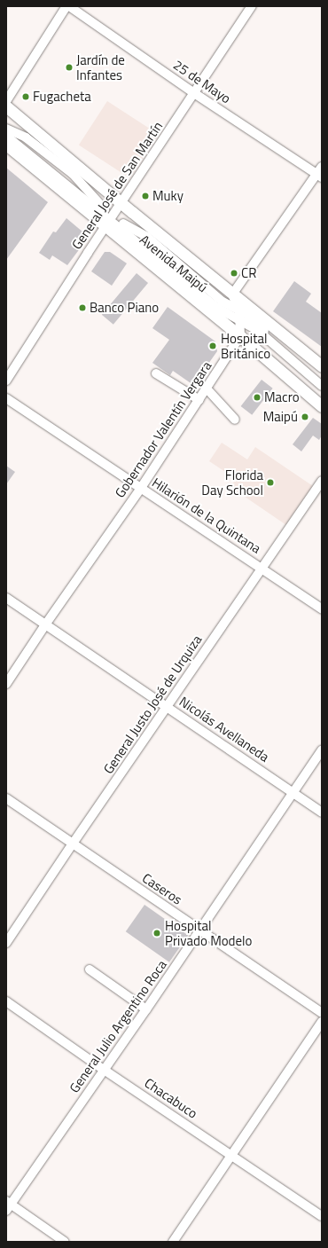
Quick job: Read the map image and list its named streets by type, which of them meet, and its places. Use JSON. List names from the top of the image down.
{
  "streets": {
    "main road": ["Avenida Maipú"],
    "street": [
      "25 de Mayo",
      "General José de San Martín",
      "Gobernador Valentín Vergara",
      "Hilarión de la Quintana",
      "General Justo José de Urquiza",
      "Nicolás Avellaneda",
      "Caseros",
      "General Julio Argentino Roca",
      "Chacabuco"
    ]
  },
  "crossings": [
    ["25 de Mayo", "General José de San Martín"],
    ["General José de San Martín", "Avenida Maipú"],
    ["Avenida Maipú", "Gobernador Valentín Vergara"],
    ["Gobernador Valentín Vergara", "Hilarión de la Quintana"],
    ["Gobernador Valentín Vergara", "Nicolás Avellaneda"],
    ["Hilarión de la Quintana", "General Justo José de Urquiza"],
    ["General Justo José de Urquiza", "Nicolás Avellaneda"],
    ["General Justo José de Urquiza", "Caseros"],
    ["Nicolás Avellaneda", "General Julio Argentino Roca"],
    ["Caseros", "General Julio Argentino Roca"],
    ["General Julio Argentino Roca", "Chacabuco"]
  ],
  "places": [
    "Jardín de Infantes",
    "Fugacheta",
    "Muky",
    "CR",
    "Banco Piano",
    "Hospital Británico",
    "Macro",
    "Maipú",
    "Florida Day School",
    "Hospital Privado Modelo"
  ]
}
